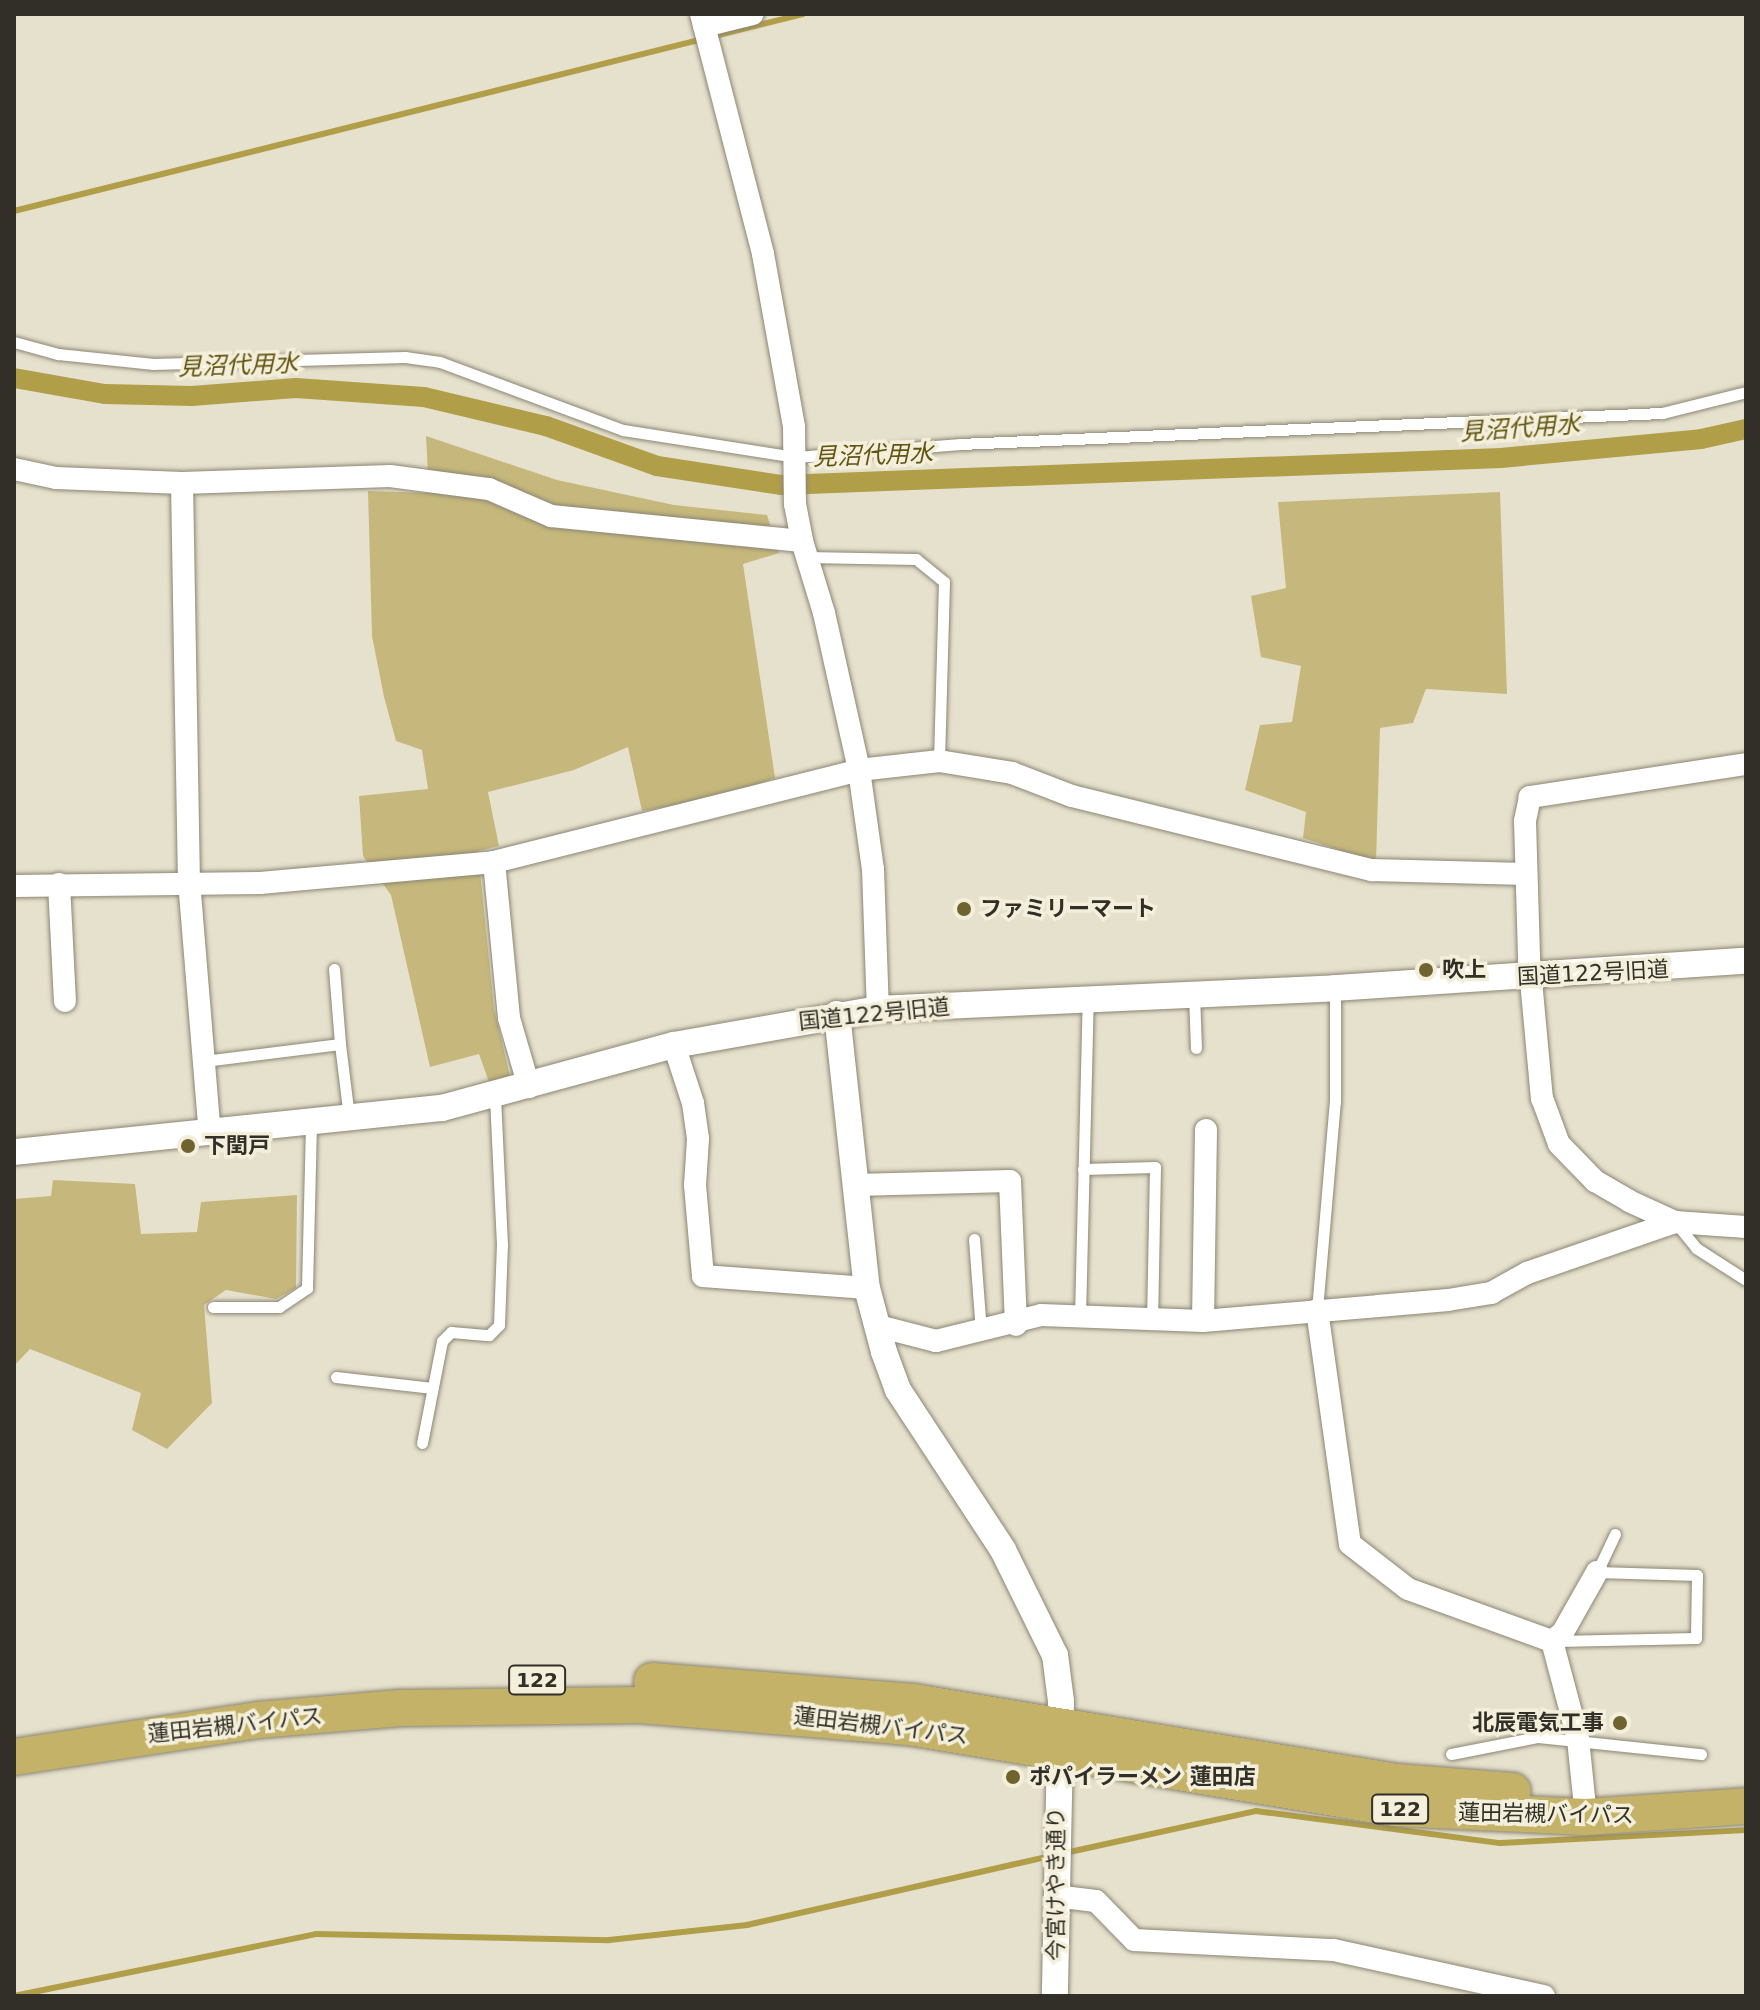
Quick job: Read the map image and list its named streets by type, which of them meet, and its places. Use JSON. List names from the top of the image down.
{
  "streets": {
    "highway": ["122", "蓮田岩槻バイパス"],
    "street": ["国道122号旧道", "今宮けやき通り"]
  },
  "crossings": [
    ["国道122号旧道", "今宮けやき通り"],
    ["蓮田岩槻バイパス", "今宮けやき通り"]
  ],
  "water": ["見沼代用水"],
  "places": [
    "ファミリーマート",
    "吹上",
    "下閏戸",
    "北辰電気工事",
    "ポパイラーメン 蓮田店"
  ]
}
